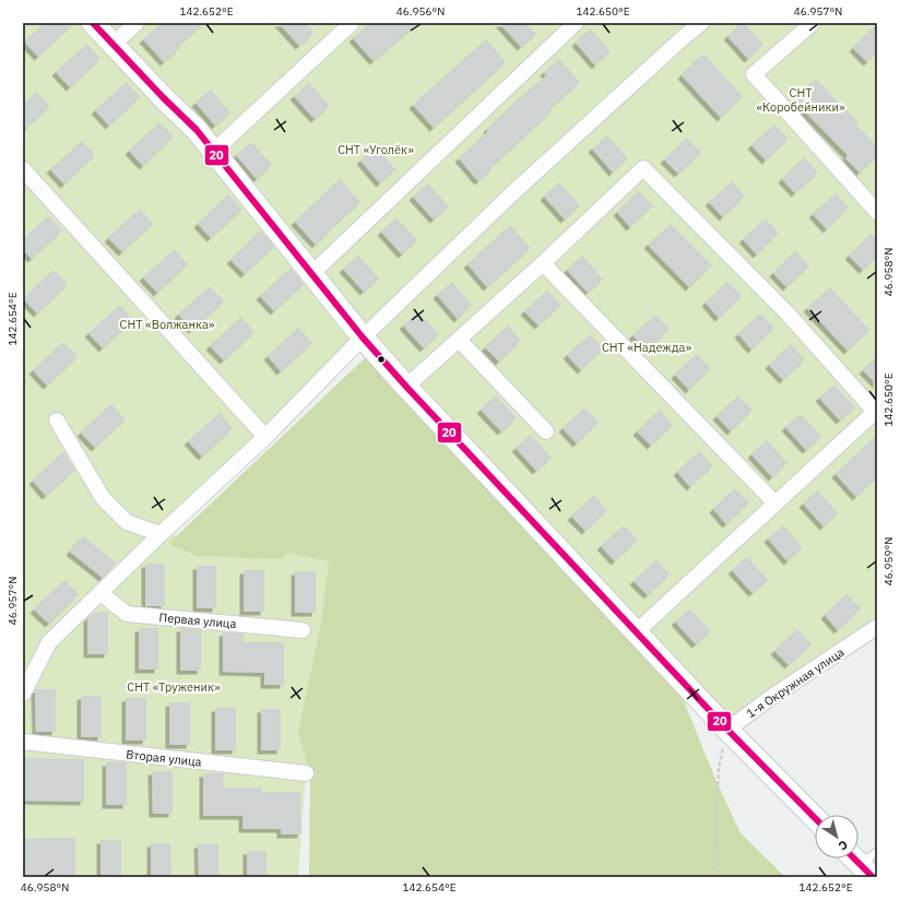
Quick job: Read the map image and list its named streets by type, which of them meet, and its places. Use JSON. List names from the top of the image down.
{
  "streets": {
    "street": ["Первая улица", "1-я Окружная улица", "Вторая улица"]
  },
  "parks": [
    "СНТ «Коробейники»",
    "СНТ «Уголёк»",
    "СНТ «Волжанка»",
    "СНТ «Надежда»",
    "СНТ «Труженик»"
  ],
  "lines": ["transit line 20"],
  "north": "bottom right",
  "coordinates": [
    "142.652°E",
    "46.956°N",
    "142.650°E",
    "46.957°N",
    "46.958°N",
    "142.654°E",
    "46.959°N"
  ]
}
